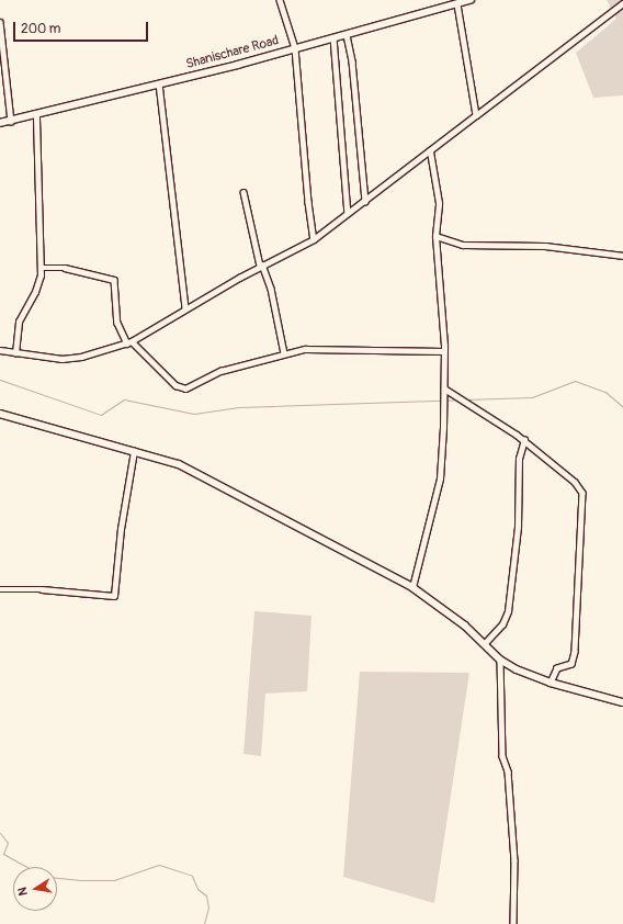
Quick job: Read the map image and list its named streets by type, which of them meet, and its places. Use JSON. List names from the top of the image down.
{
  "streets": {
    "street": ["Shanischare Road"]
  },
  "scale_bar": "200 m",
  "north": "left"
}
